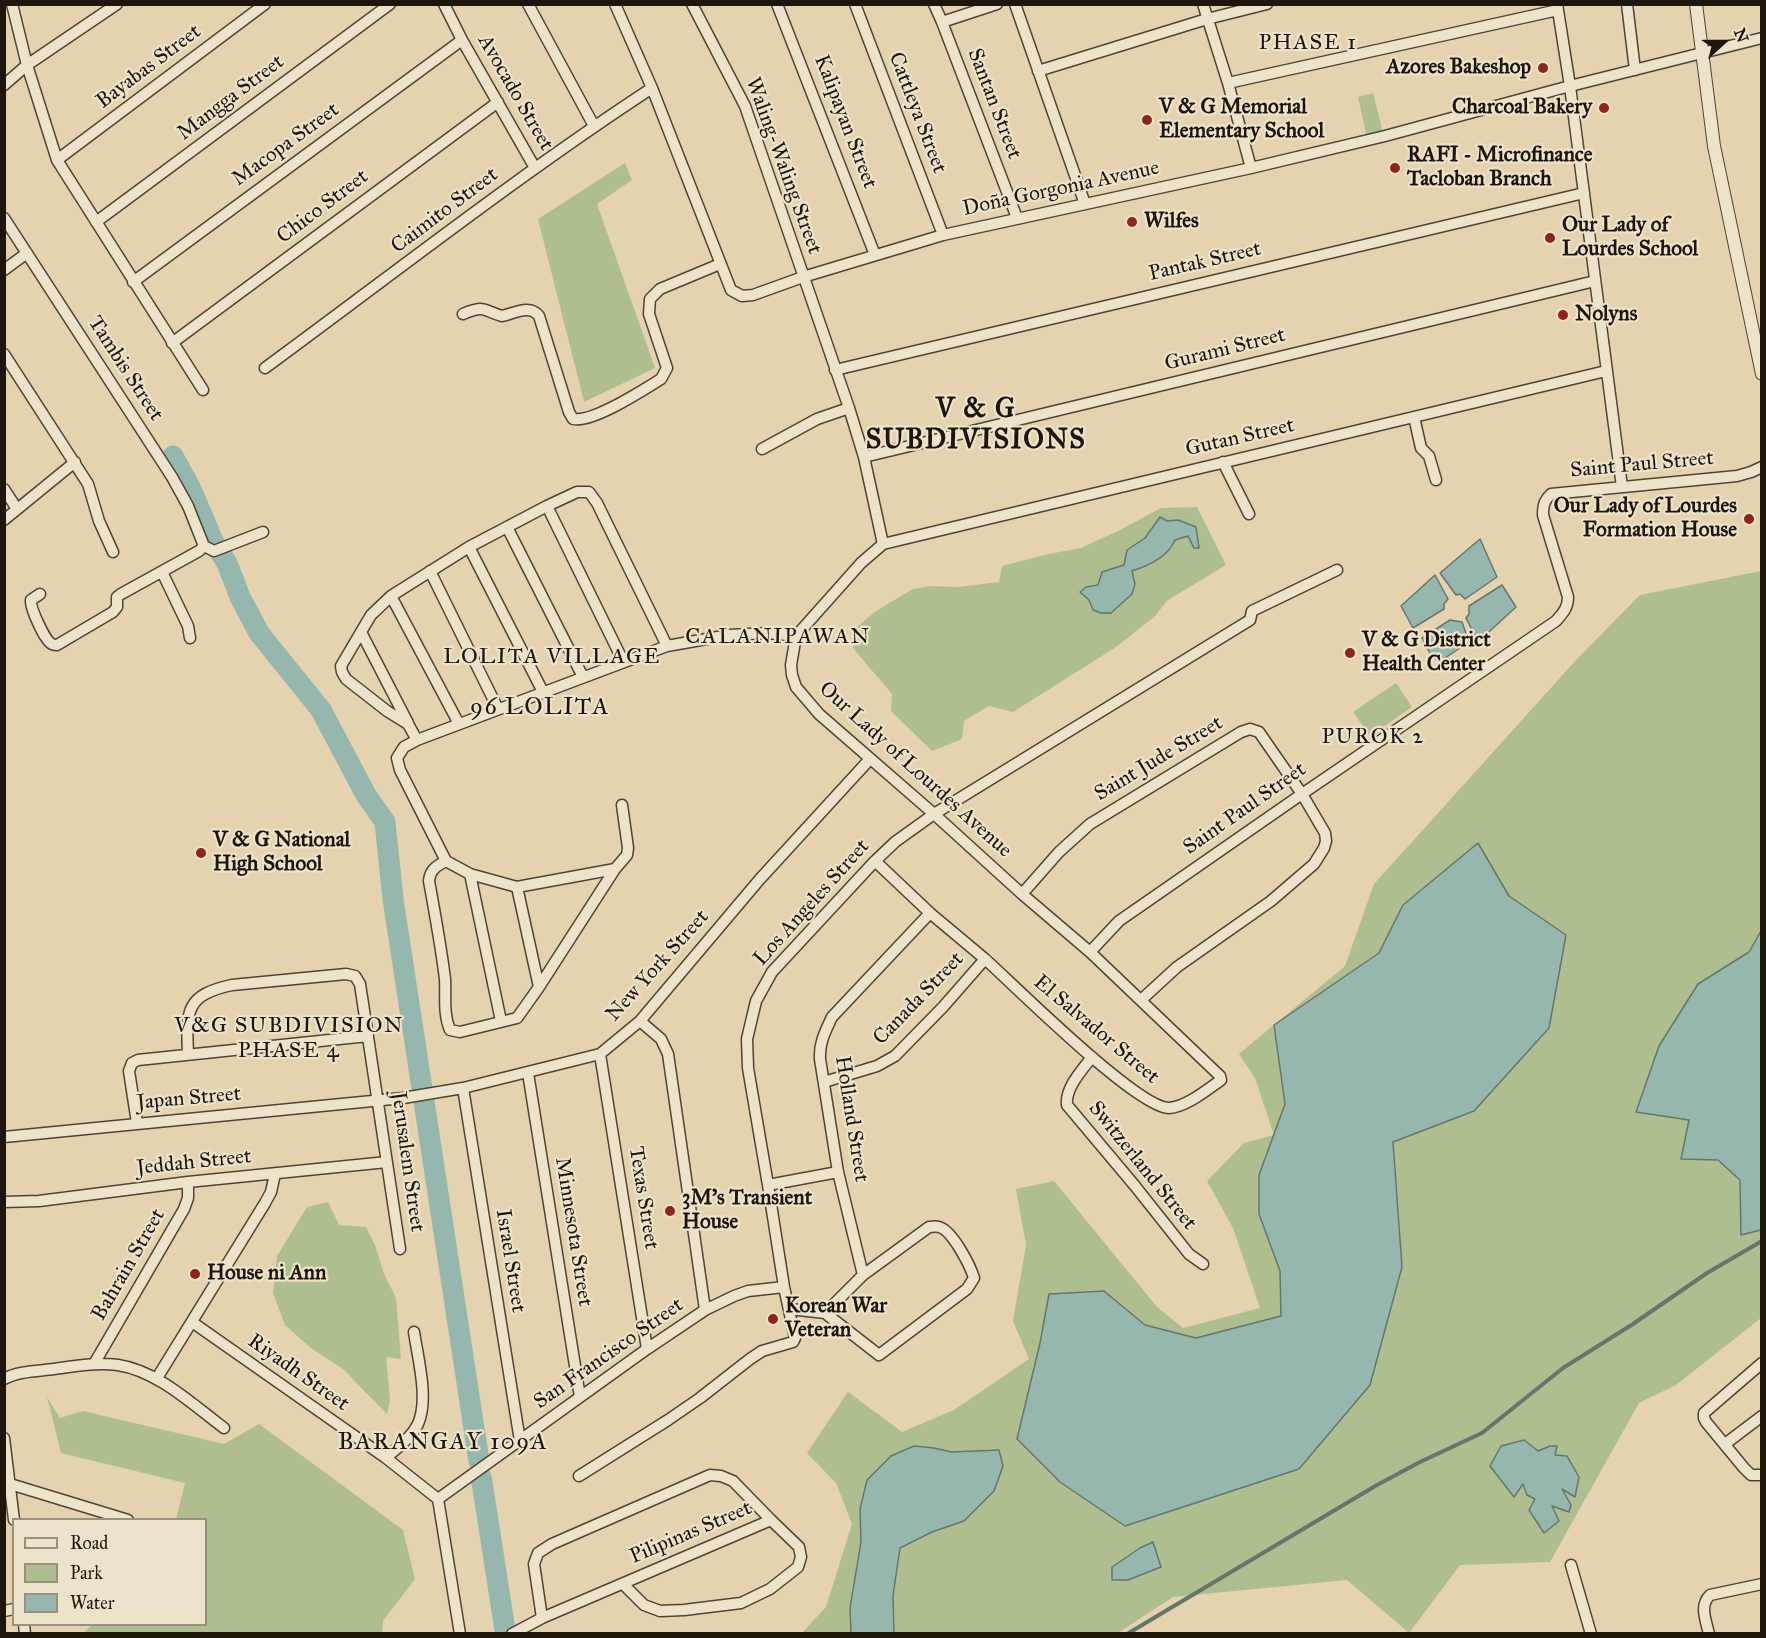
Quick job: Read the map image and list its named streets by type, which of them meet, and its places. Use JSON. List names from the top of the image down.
{
  "streets": {
    "street": [
      "Bayabas Street",
      "Avocado Street",
      "Mangga Street",
      "Santan Street",
      "Cattleya Street",
      "Kalipayan Street",
      "Macopa Street",
      "Waling-Waling Street",
      "Doña Gorgonia Avenue",
      "Chico Street",
      "Caimito Street",
      "Pantak Street",
      "Gurami Street",
      "Tambis Street",
      "Gutan Street",
      "Saint Paul Street",
      "Saint Jude Street",
      "Our Lady of Lourdes Avenue",
      "Los Angeles Street",
      "New York Street",
      "Canada Street",
      "El Salvador Street",
      "Japan Street",
      "Holland Street",
      "Jerusalem Street",
      "Jeddah Street",
      "Switzerland Street",
      "Texas Street",
      "Minnesota Street",
      "Israel Street",
      "Bahrain Street",
      "San Francisco Street",
      "Riyadh Street",
      "Pilipinas Street"
    ]
  },
  "crossings": [
    ["Avocado Street", "Macopa Street"],
    ["Avocado Street", "Chico Street"],
    ["Avocado Street", "Caimito Street"],
    ["Santan Street", "Doña Gorgonia Avenue"],
    ["Cattleya Street", "Doña Gorgonia Avenue"],
    ["Kalipayan Street", "Doña Gorgonia Avenue"],
    ["Waling-Waling Street", "Doña Gorgonia Avenue"],
    ["Waling-Waling Street", "Pantak Street"],
    ["Waling-Waling Street", "Gurami Street"],
    ["Waling-Waling Street", "Gutan Street"],
    ["Doña Gorgonia Avenue", "Caimito Street"],
    ["Saint Paul Street", "Saint Jude Street"],
    ["Saint Paul Street", "Our Lady of Lourdes Avenue"],
    ["Saint Jude Street", "Our Lady of Lourdes Avenue"],
    ["Our Lady of Lourdes Avenue", "Los Angeles Street"],
    ["Our Lady of Lourdes Avenue", "New York Street"],
    ["Our Lady of Lourdes Avenue", "El Salvador Street"],
    ["Los Angeles Street", "Canada Street"],
    ["Los Angeles Street", "San Francisco Street"],
    ["New York Street", "Japan Street"],
    ["New York Street", "Jerusalem Street"],
    ["New York Street", "Texas Street"],
    ["New York Street", "Minnesota Street"],
    ["New York Street", "Israel Street"],
    ["Canada Street", "El Salvador Street"],
    ["Canada Street", "Holland Street"],
    ["El Salvador Street", "Switzerland Street"],
    ["Japan Street", "Jerusalem Street"],
    ["Jerusalem Street", "Jeddah Street"],
    ["Jeddah Street", "Bahrain Street"],
    ["Texas Street", "San Francisco Street"],
    ["Minnesota Street", "San Francisco Street"],
    ["Israel Street", "San Francisco Street"],
    ["San Francisco Street", "Riyadh Street"]
  ],
  "districts": [
    "PHASE 1",
    "V & G SUBDIVISIONS",
    "CALANIPAWAN",
    "LOLITA VILLAGE",
    "96 LOLITA",
    "PUROK 2",
    "V&G SUBDIVISION PHASE 4",
    "BARANGAY 109A"
  ],
  "places": [
    "Azores Bakeshop",
    "Charcoal Bakery",
    "V & G Memorial Elementary School",
    "RAFI - Microfinance Tacloban Branch",
    "Wilfes",
    "Our Lady of Lourdes School",
    "Nolyns",
    "Our Lady of Lourdes Formation House",
    "V & G District Health Center",
    "V & G National High School",
    "3M's Transient House",
    "House ni Ann",
    "Korean War Veteran"
  ],
  "legend": ["Road", "Park", "Water"],
  "north": "right"
}
